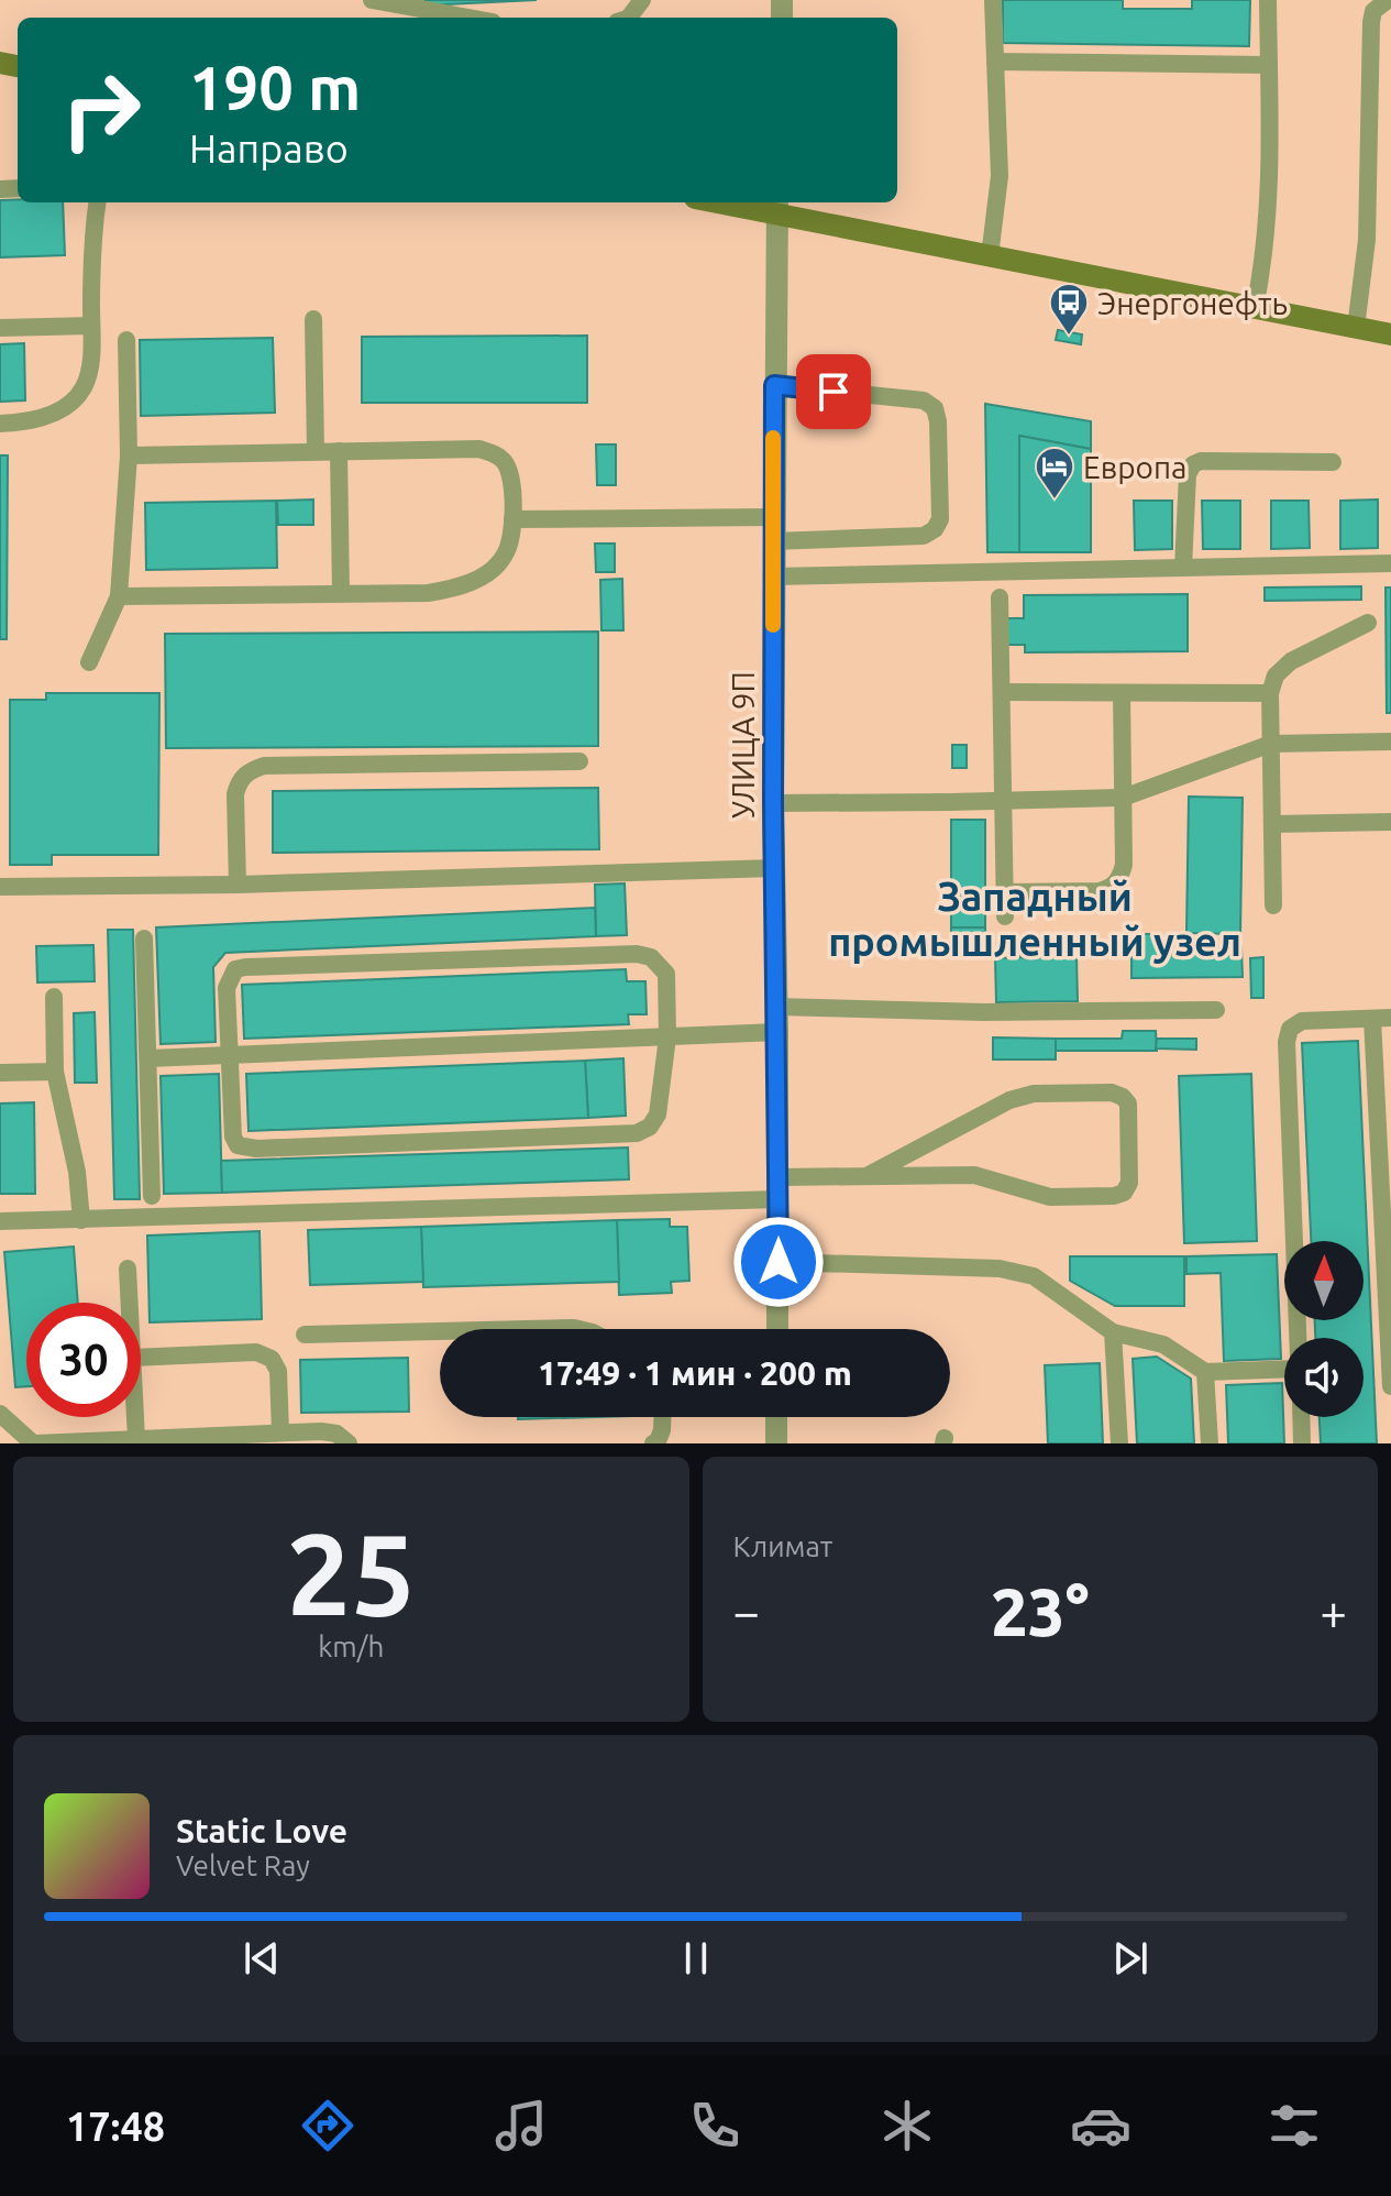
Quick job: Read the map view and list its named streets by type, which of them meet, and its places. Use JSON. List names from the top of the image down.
{
  "streets": {
    "street": ["УЛИЦА 9П"]
  },
  "districts": ["Западный промышленный узел"],
  "places": {
    "bus stop": ["Энергонефть"],
    "hotel": ["Европа"]
  },
  "north": "top",
  "page": {
    "turn": ["190 m", "Направо"],
    "limit": "30",
    "trip": "17:49 · 1 мин · 200 m",
    "tile": [
      ["25", "km/h"],
      "Климат"
    ],
    "heat": ["−", "23°", "+"],
    "song": ["Static Love", "Velvet Ray"],
    "tabs": "17:48"
  }
}
